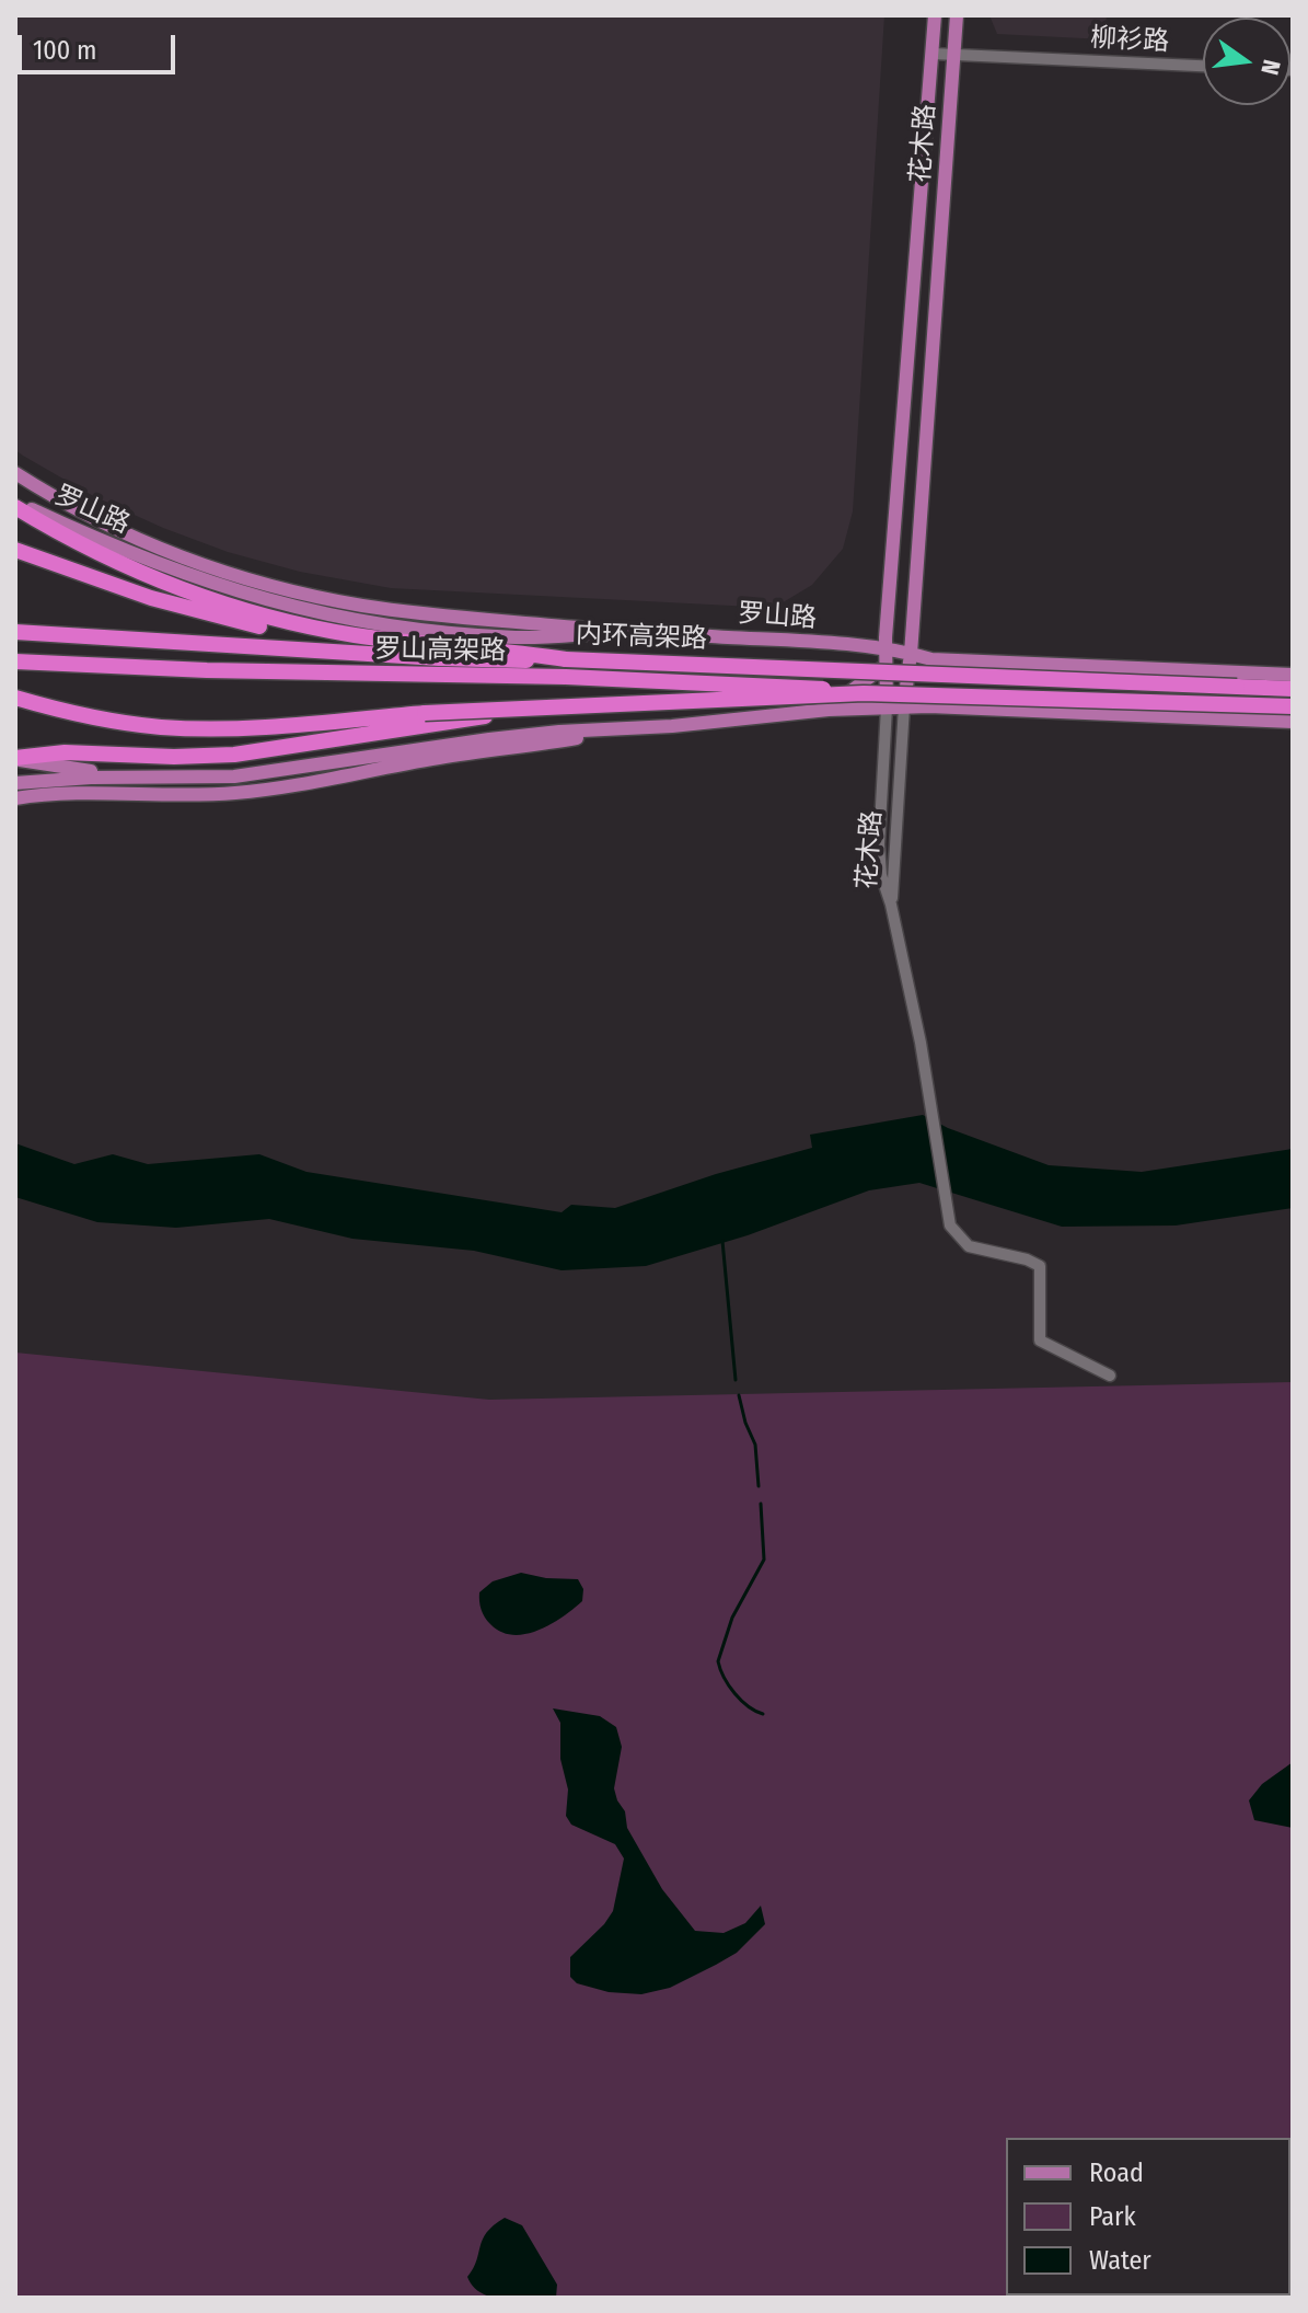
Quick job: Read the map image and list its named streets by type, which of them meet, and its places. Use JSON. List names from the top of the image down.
{
  "streets": {
    "highway": ["内环高架路", "罗山高架路"],
    "main road": ["花木路", "罗山路"],
    "street": ["柳衫路"]
  },
  "crossings": [
    ["柳衫路", "花木路"],
    ["花木路", "罗山路"],
    ["罗山路", "内环高架路"],
    ["内环高架路", "罗山高架路"]
  ],
  "legend": ["Road", "Park", "Water"],
  "scale_bar": "100 m",
  "north": "right"
}
